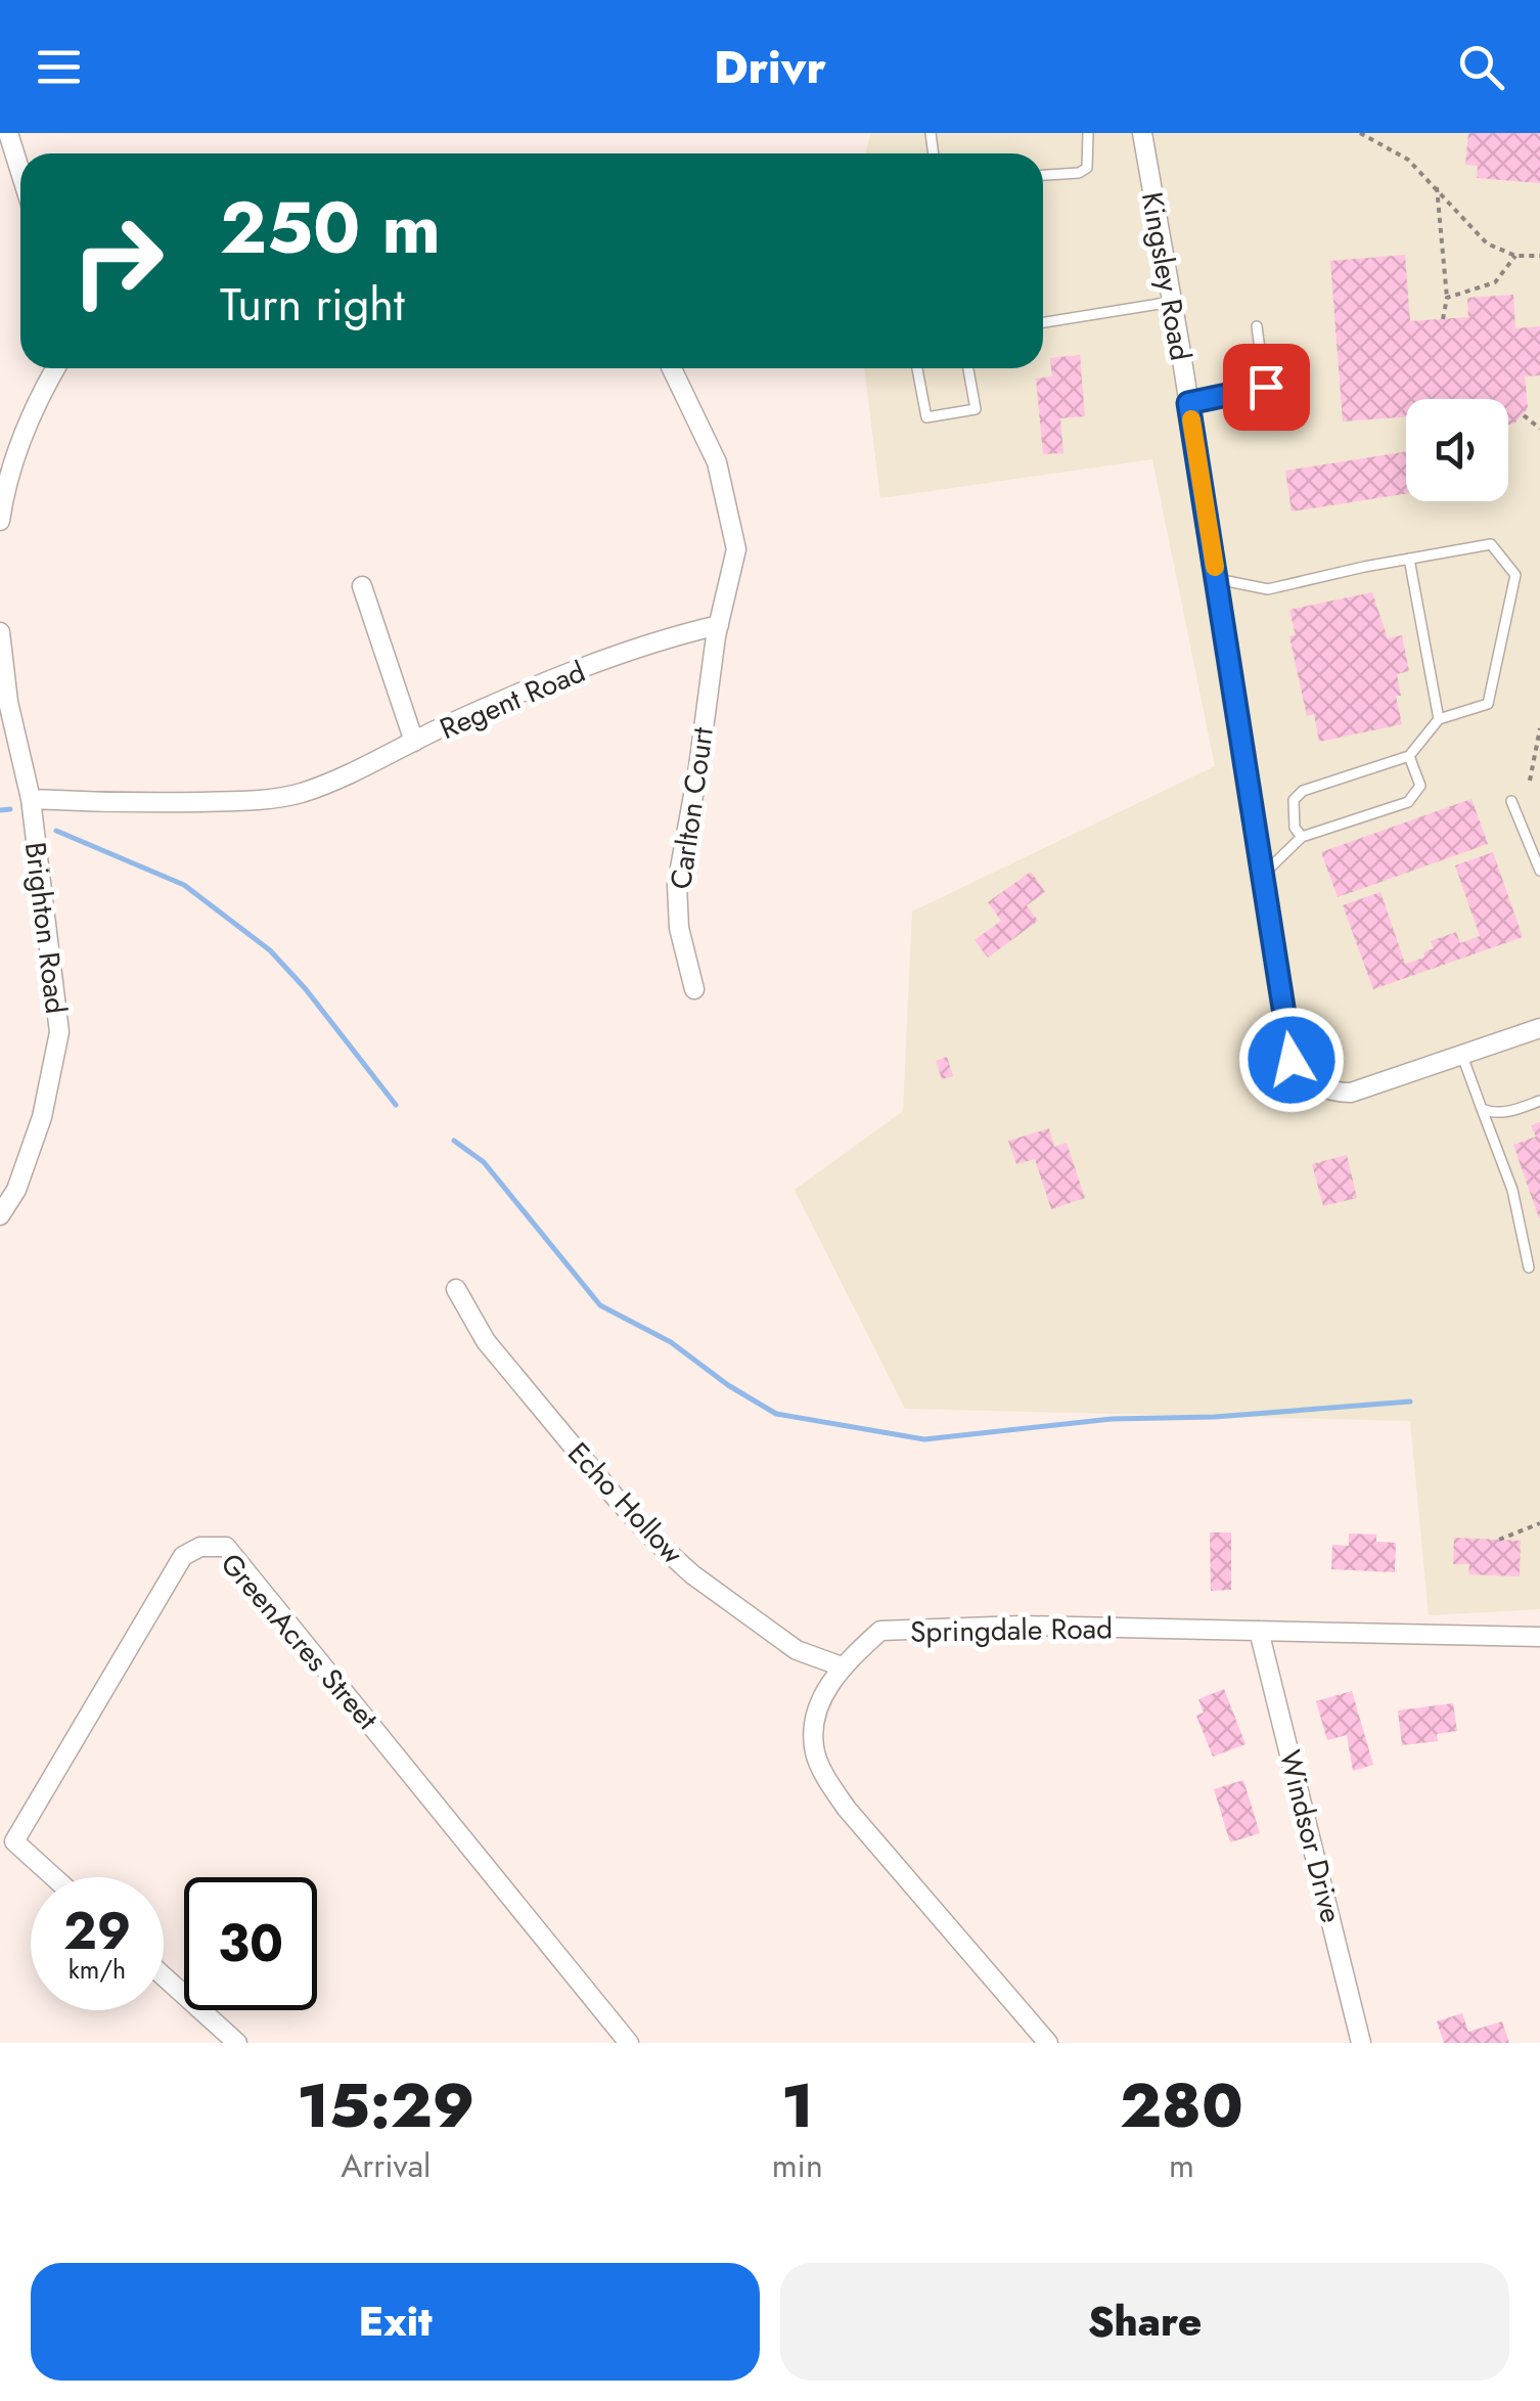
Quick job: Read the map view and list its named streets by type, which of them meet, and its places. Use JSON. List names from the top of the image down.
{
  "streets": {
    "street": [
      "Kingsley Road",
      "Regent Road",
      "Carlton Court",
      "Brighton Road",
      "Echo Hollow",
      "Springdale Road",
      "GreenAcres Street",
      "Windsor Drive"
    ]
  },
  "crossings": [
    ["Regent Road", "Carlton Court"],
    ["Regent Road", "Brighton Road"],
    ["Echo Hollow", "Springdale Road"],
    ["Springdale Road", "Windsor Drive"]
  ],
  "page": {
    "header": "Drivr",
    "turn": ["250 m", "Turn right"],
    "speed": "29 km/h",
    "limit": "30",
    "eta": [
      "15:29",
      "Arrival",
      "1",
      "min",
      "280",
      "m"
    ],
    "buttons": ["Exit", "Share"]
  }
}
